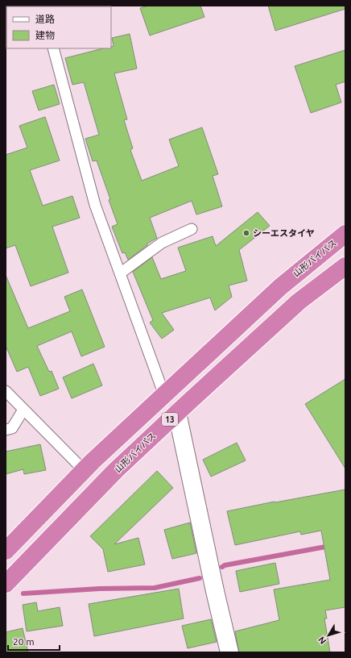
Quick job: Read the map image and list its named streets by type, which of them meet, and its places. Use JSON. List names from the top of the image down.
{
  "streets": {
    "highway": ["山形バイパス", "13"]
  },
  "places": ["シーエスタイヤ"],
  "legend": ["道路", "建物"],
  "scale_bar": "20 m",
  "north": "bottom left"
}
